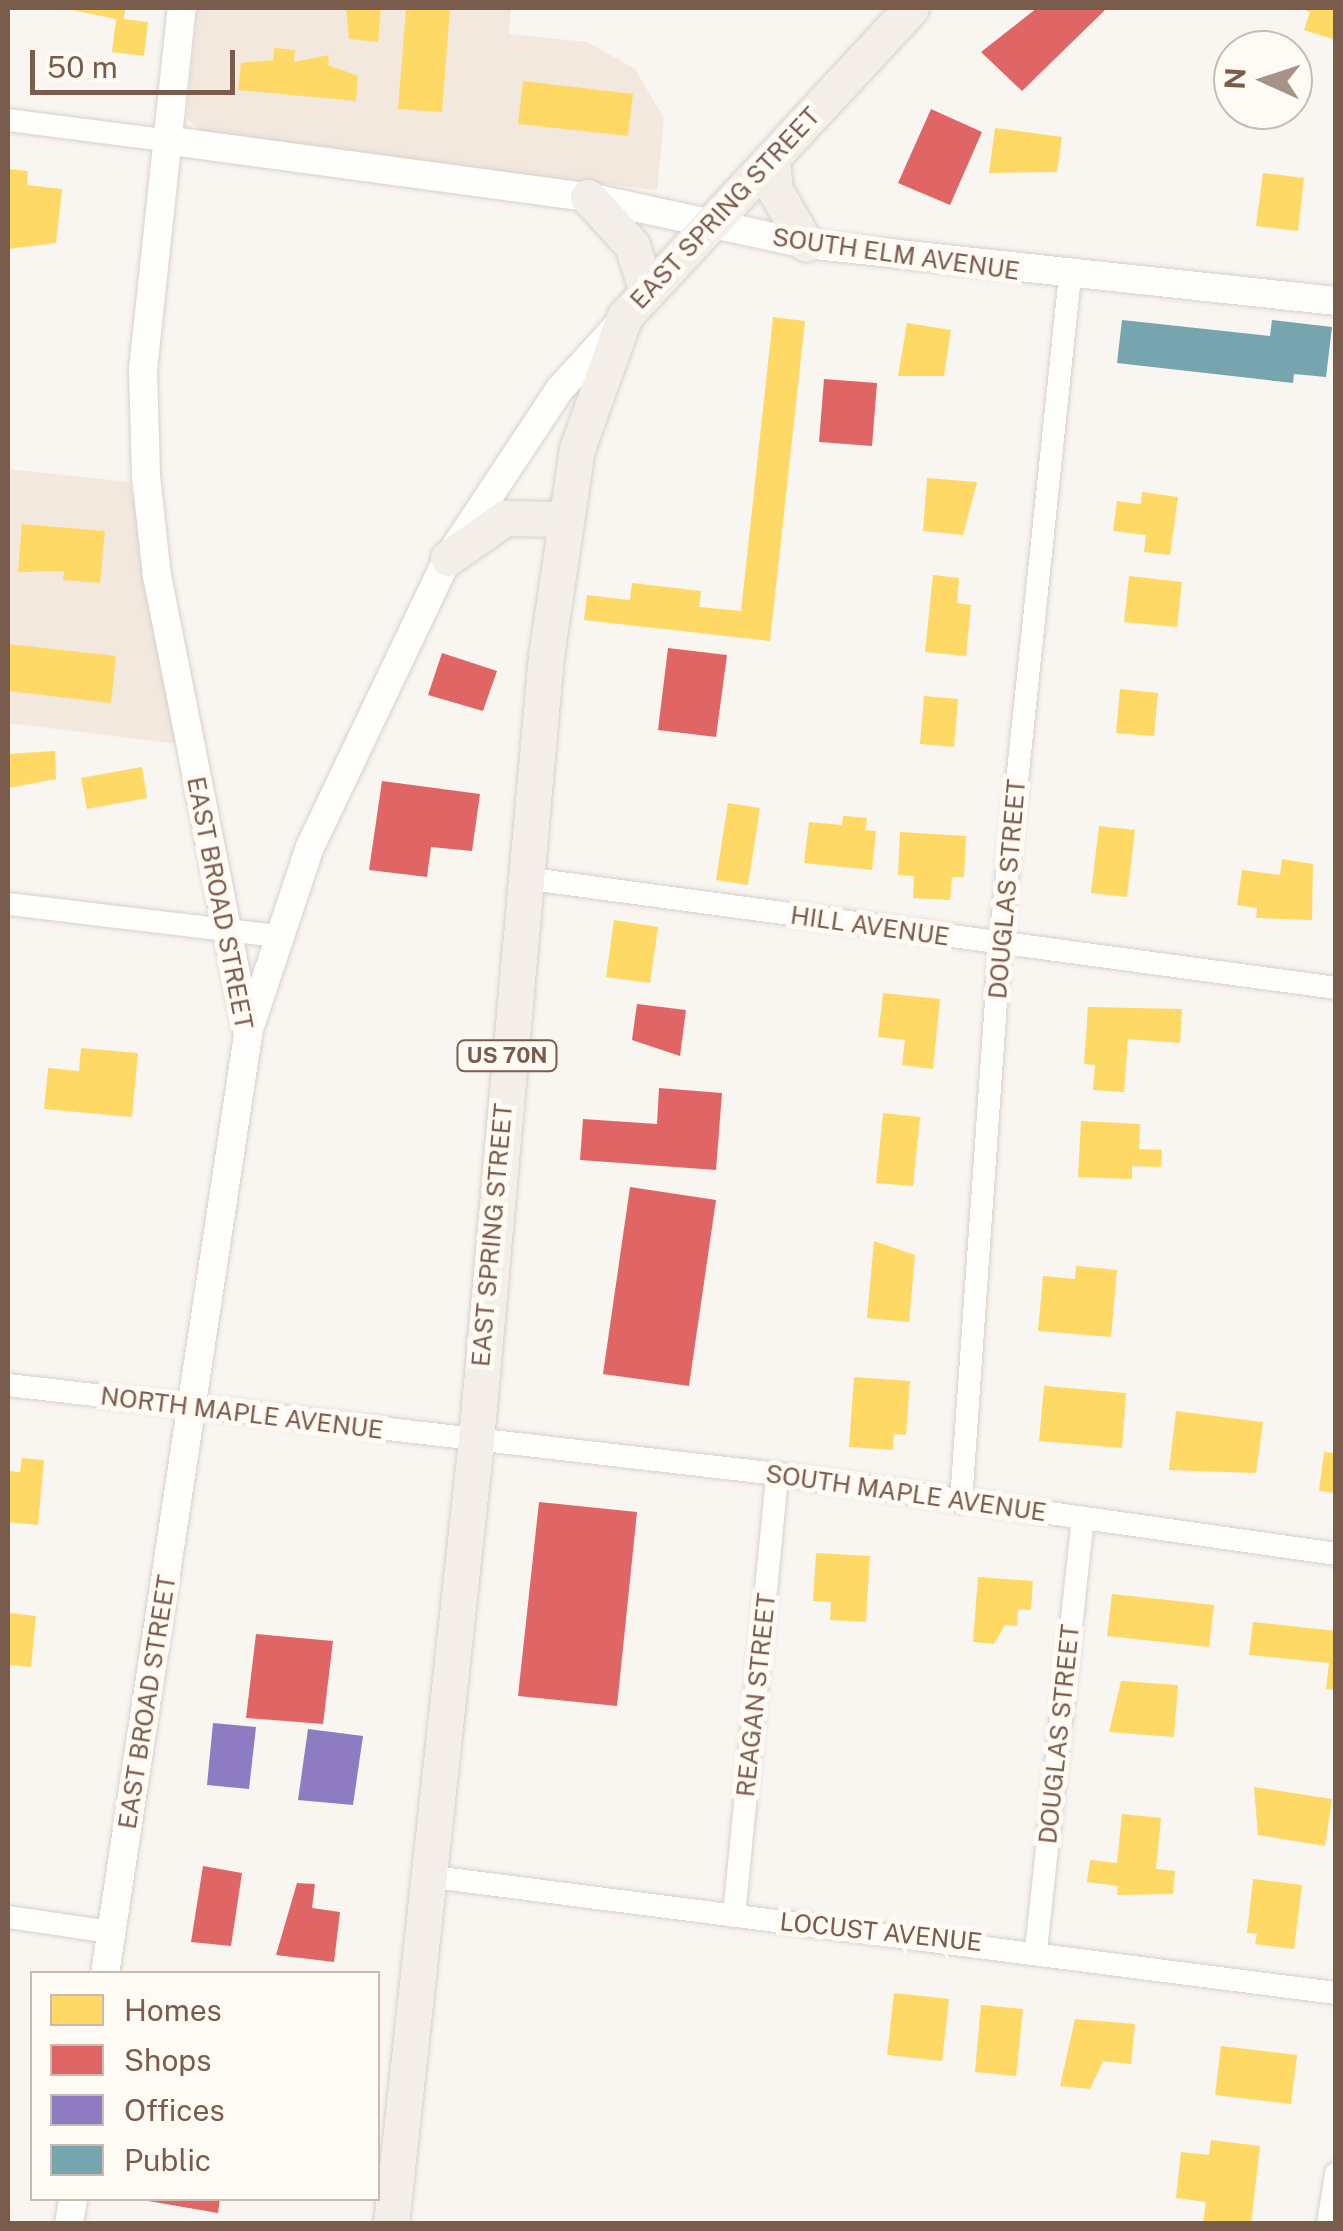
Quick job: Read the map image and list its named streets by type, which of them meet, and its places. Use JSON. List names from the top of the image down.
{
  "streets": {
    "main road": ["EAST SPRING STREET", "US 70N"],
    "street": [
      "SOUTH ELM AVENUE",
      "DOUGLAS STREET",
      "EAST BROAD STREET",
      "HILL AVENUE",
      "NORTH MAPLE AVENUE",
      "SOUTH MAPLE AVENUE",
      "REAGAN STREET",
      "LOCUST AVENUE"
    ]
  },
  "crossings": [
    ["EAST SPRING STREET", "SOUTH ELM AVENUE"],
    ["EAST SPRING STREET", "HILL AVENUE"],
    ["EAST SPRING STREET", "NORTH MAPLE AVENUE"],
    ["EAST SPRING STREET", "SOUTH MAPLE AVENUE"],
    ["EAST SPRING STREET", "LOCUST AVENUE"],
    ["SOUTH ELM AVENUE", "DOUGLAS STREET"],
    ["SOUTH ELM AVENUE", "EAST BROAD STREET"],
    ["DOUGLAS STREET", "HILL AVENUE"],
    ["DOUGLAS STREET", "SOUTH MAPLE AVENUE"],
    ["DOUGLAS STREET", "LOCUST AVENUE"],
    ["EAST BROAD STREET", "NORTH MAPLE AVENUE"],
    ["NORTH MAPLE AVENUE", "SOUTH MAPLE AVENUE"],
    ["SOUTH MAPLE AVENUE", "REAGAN STREET"],
    ["REAGAN STREET", "LOCUST AVENUE"]
  ],
  "legend": [
    "Homes",
    "Shops",
    "Offices",
    "Public"
  ],
  "scale_bar": "50 m",
  "north": "left"
}
